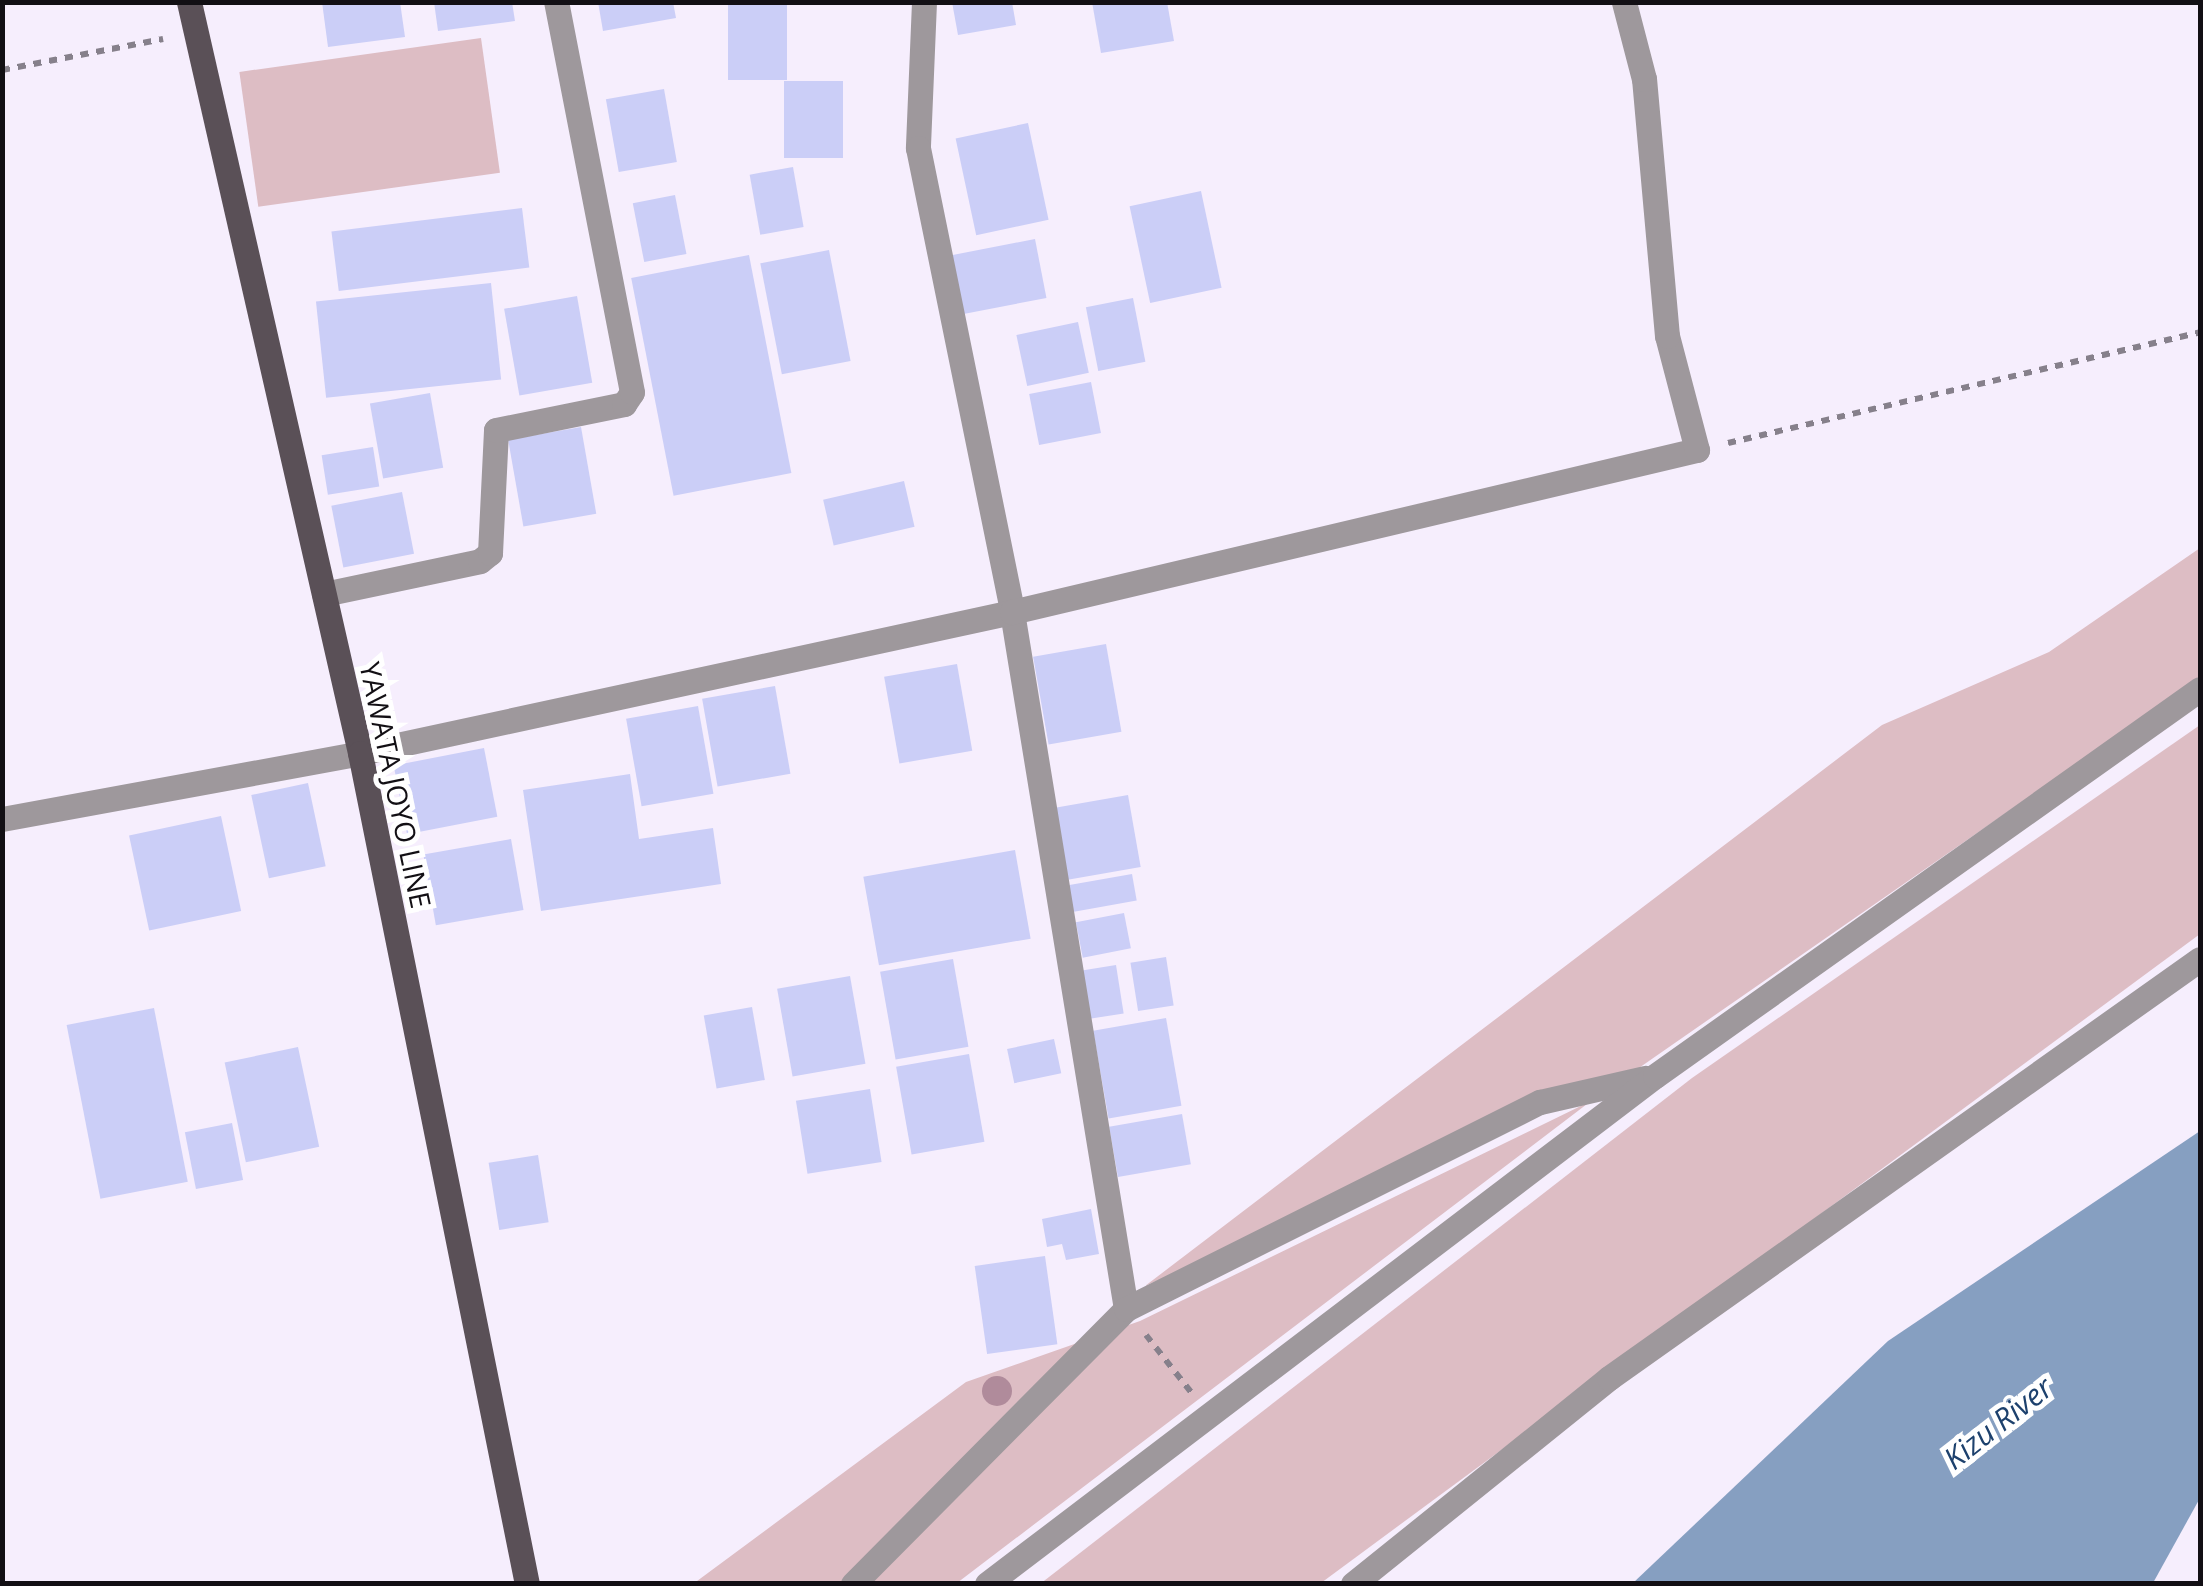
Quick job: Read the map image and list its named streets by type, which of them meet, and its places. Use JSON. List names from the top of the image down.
{
  "streets": {
    "main road": ["YAWATA JOYO LINE"]
  },
  "water": ["Kizu River"]
}
